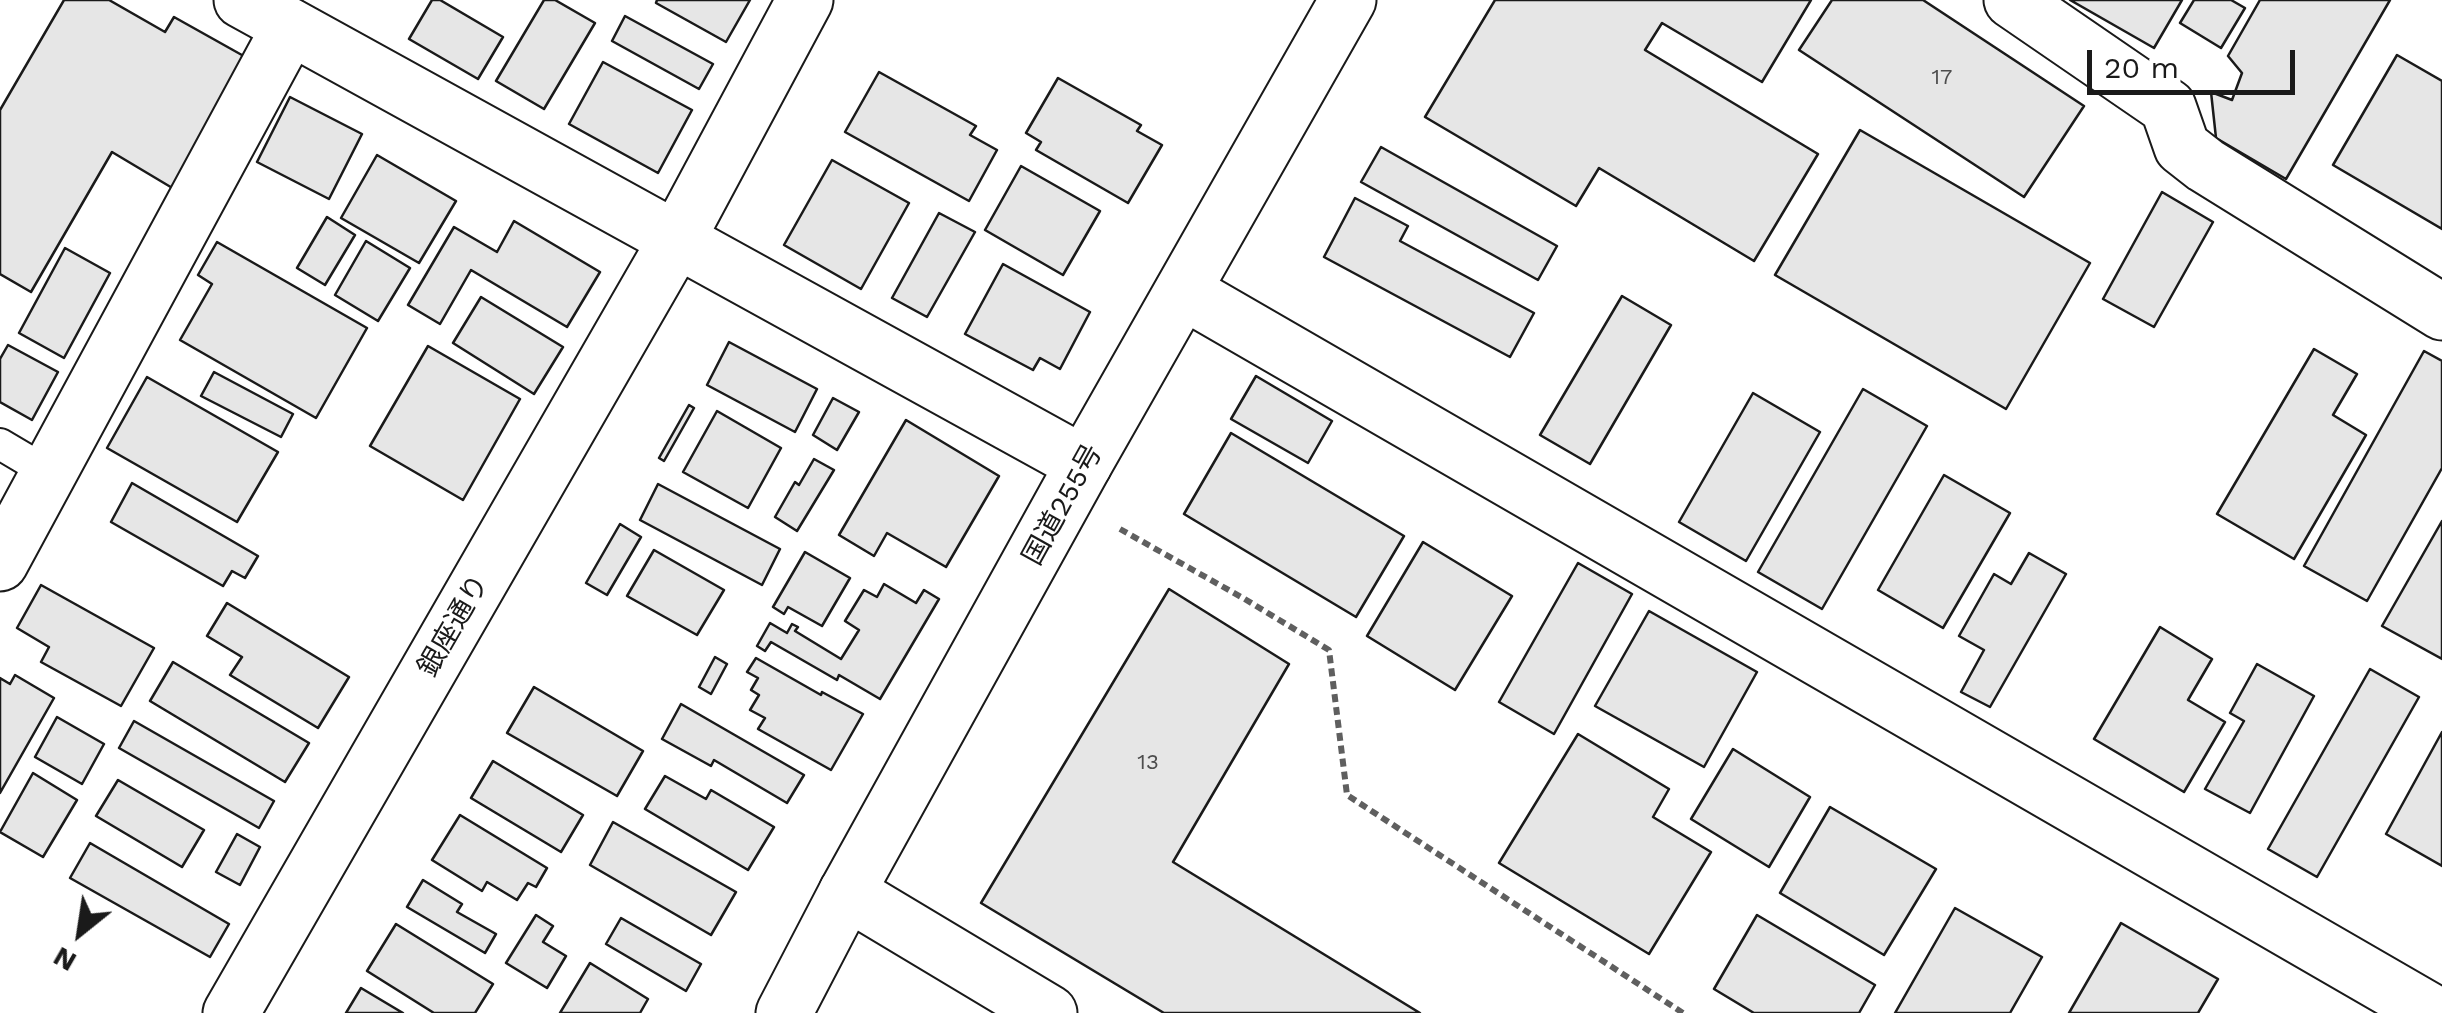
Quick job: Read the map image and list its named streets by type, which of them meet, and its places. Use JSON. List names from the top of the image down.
{
  "streets": {
    "main road": ["国道255号", "銀座通り"]
  },
  "house_numbers": ["17", "13"],
  "scale_bar": "20 m",
  "north": "bottom left"
}
